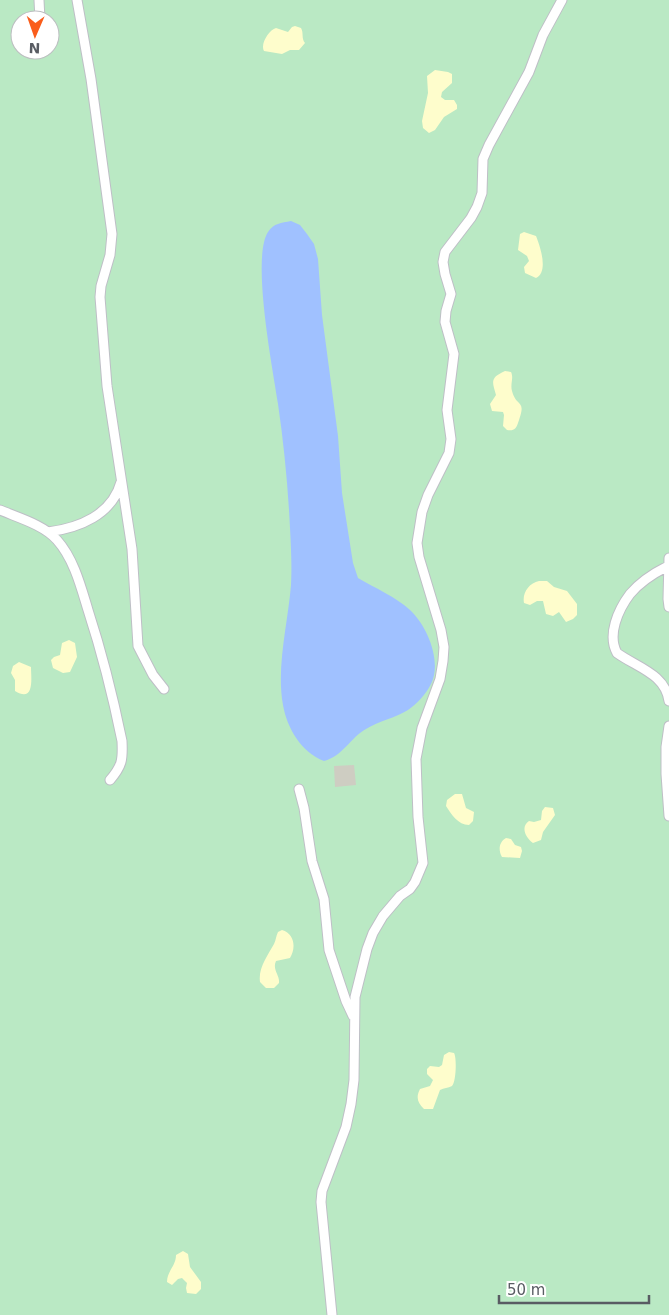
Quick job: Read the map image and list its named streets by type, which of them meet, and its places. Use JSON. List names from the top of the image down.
{
  "scale_bar": "50 m",
  "north": "bottom"
}
